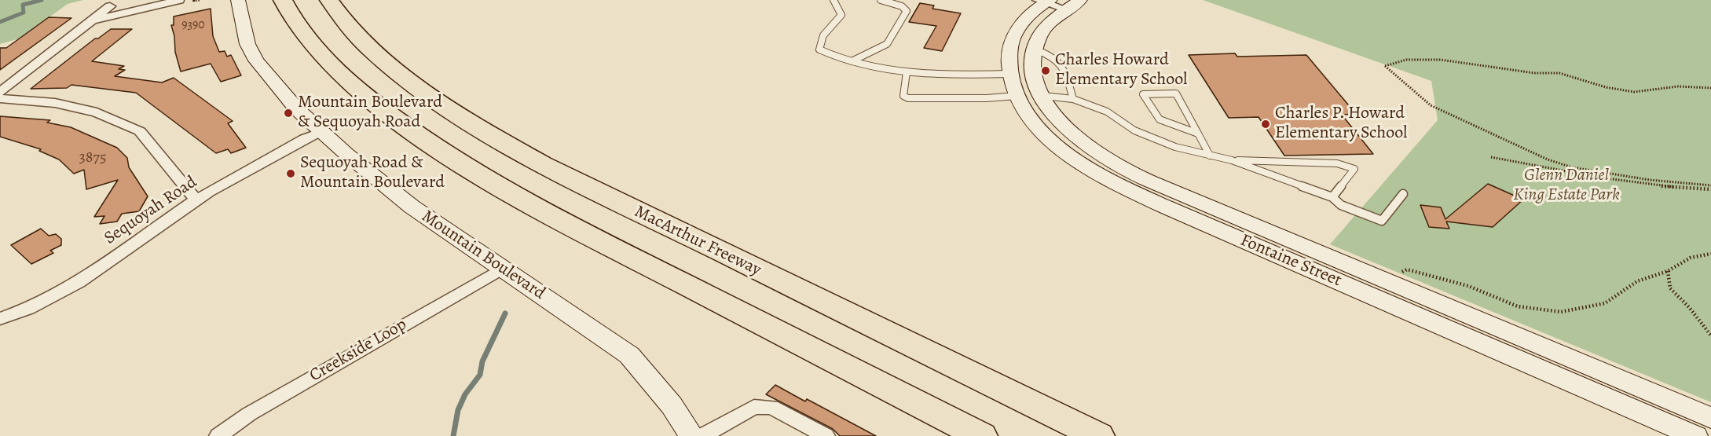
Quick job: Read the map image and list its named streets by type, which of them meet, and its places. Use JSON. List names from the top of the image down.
{
  "streets": {
    "highway": ["MacArthur Freeway"],
    "street": [
      "Sequoyah Road",
      "Mountain Boulevard",
      "Fontaine Street",
      "Creekside Loop"
    ]
  },
  "crossings": [
    ["Sequoyah Road", "Mountain Boulevard"],
    ["Mountain Boulevard", "Creekside Loop"]
  ],
  "parks": ["Glenn Daniel King Estate Park"],
  "places": [
    "Charles Howard Elementary School",
    "Mountain Boulevard & Sequoyah Road",
    "Charles P. Howard Elementary School",
    "Sequoyah Road & Mountain Boulevard"
  ],
  "house_numbers": ["9390", "3875"]
}
